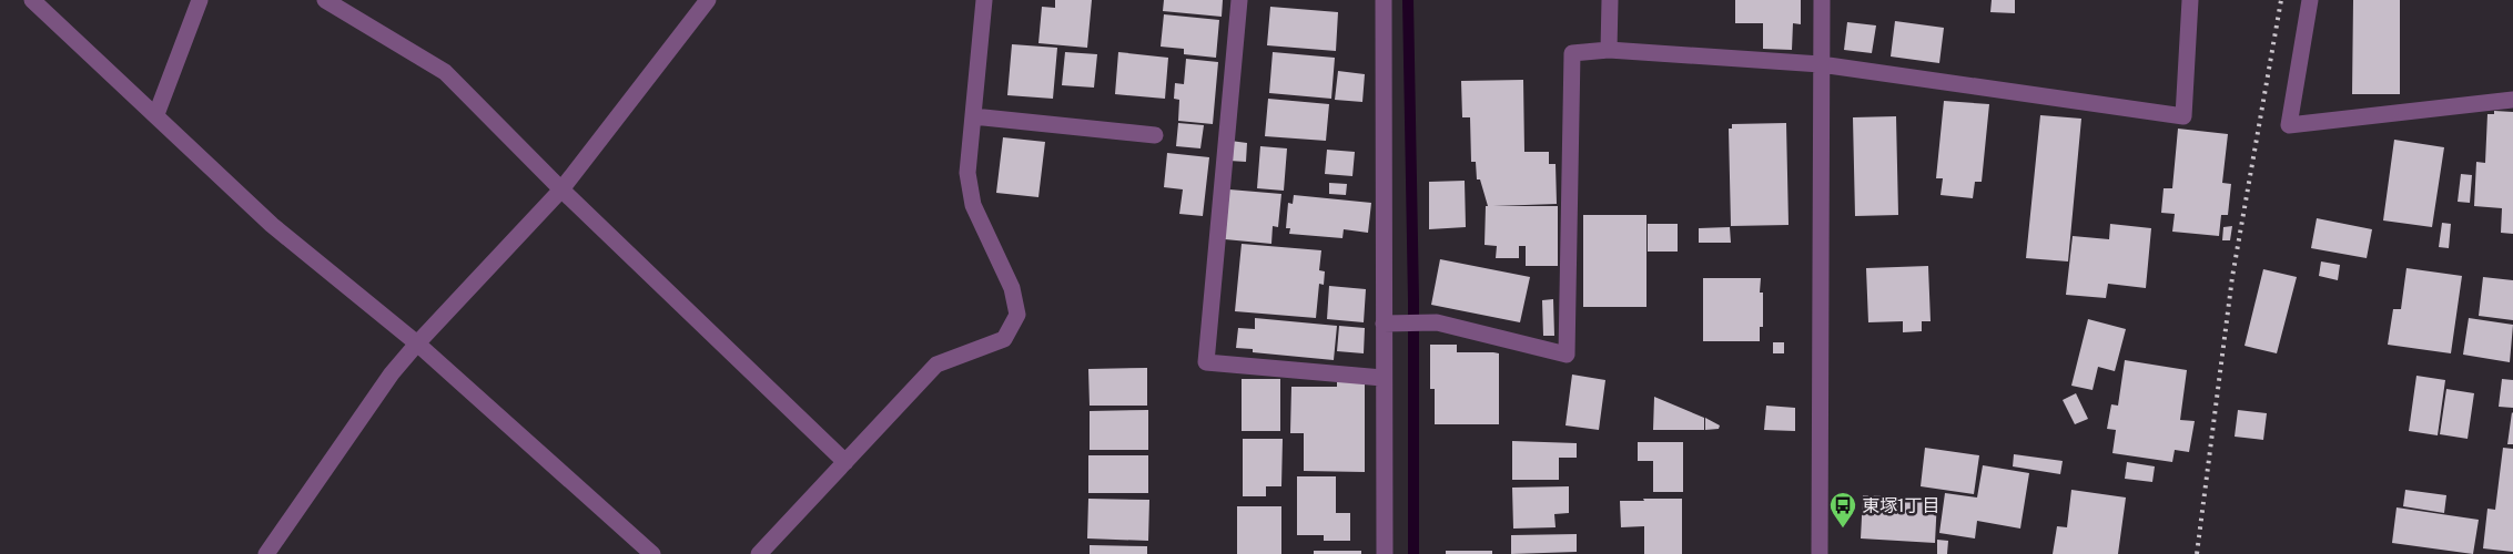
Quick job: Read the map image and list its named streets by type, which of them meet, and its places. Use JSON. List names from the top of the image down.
{
  "places": {
    "bus stop": ["東塚1丁目"]
  }
}
